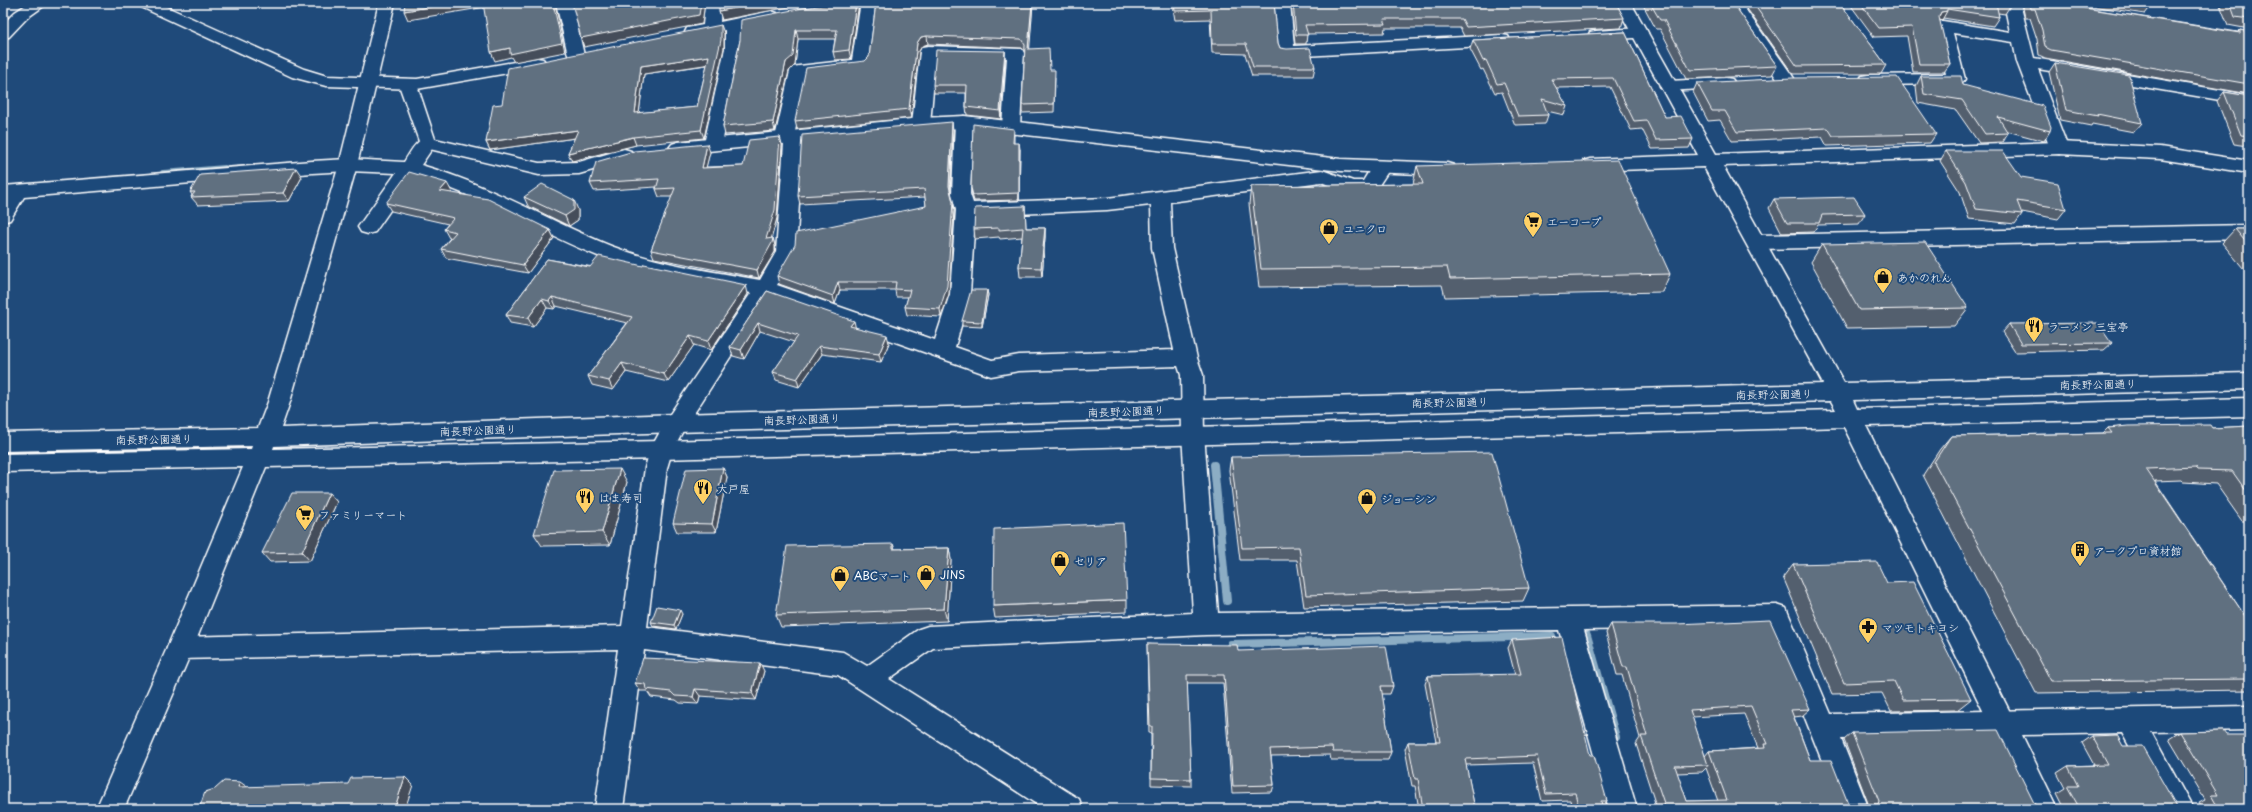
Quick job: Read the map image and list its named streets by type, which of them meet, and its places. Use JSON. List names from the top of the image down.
{
  "streets": {
    "street": ["南長野公園通り"]
  },
  "places": {
    "supermarket": ["エーコープ", "ファミリーマート"],
    "shop": [
      "ユニクロ",
      "あかのれん",
      "ジョーシン",
      "セリア",
      "JINS",
      "ABCマート"
    ],
    "restaurant": ["ラーメン 三宝亭", "大戸屋", "はま寿司"],
    "building": ["アークプロ資材館"],
    "pharmacy": ["マツモトキヨシ"]
  }
}
